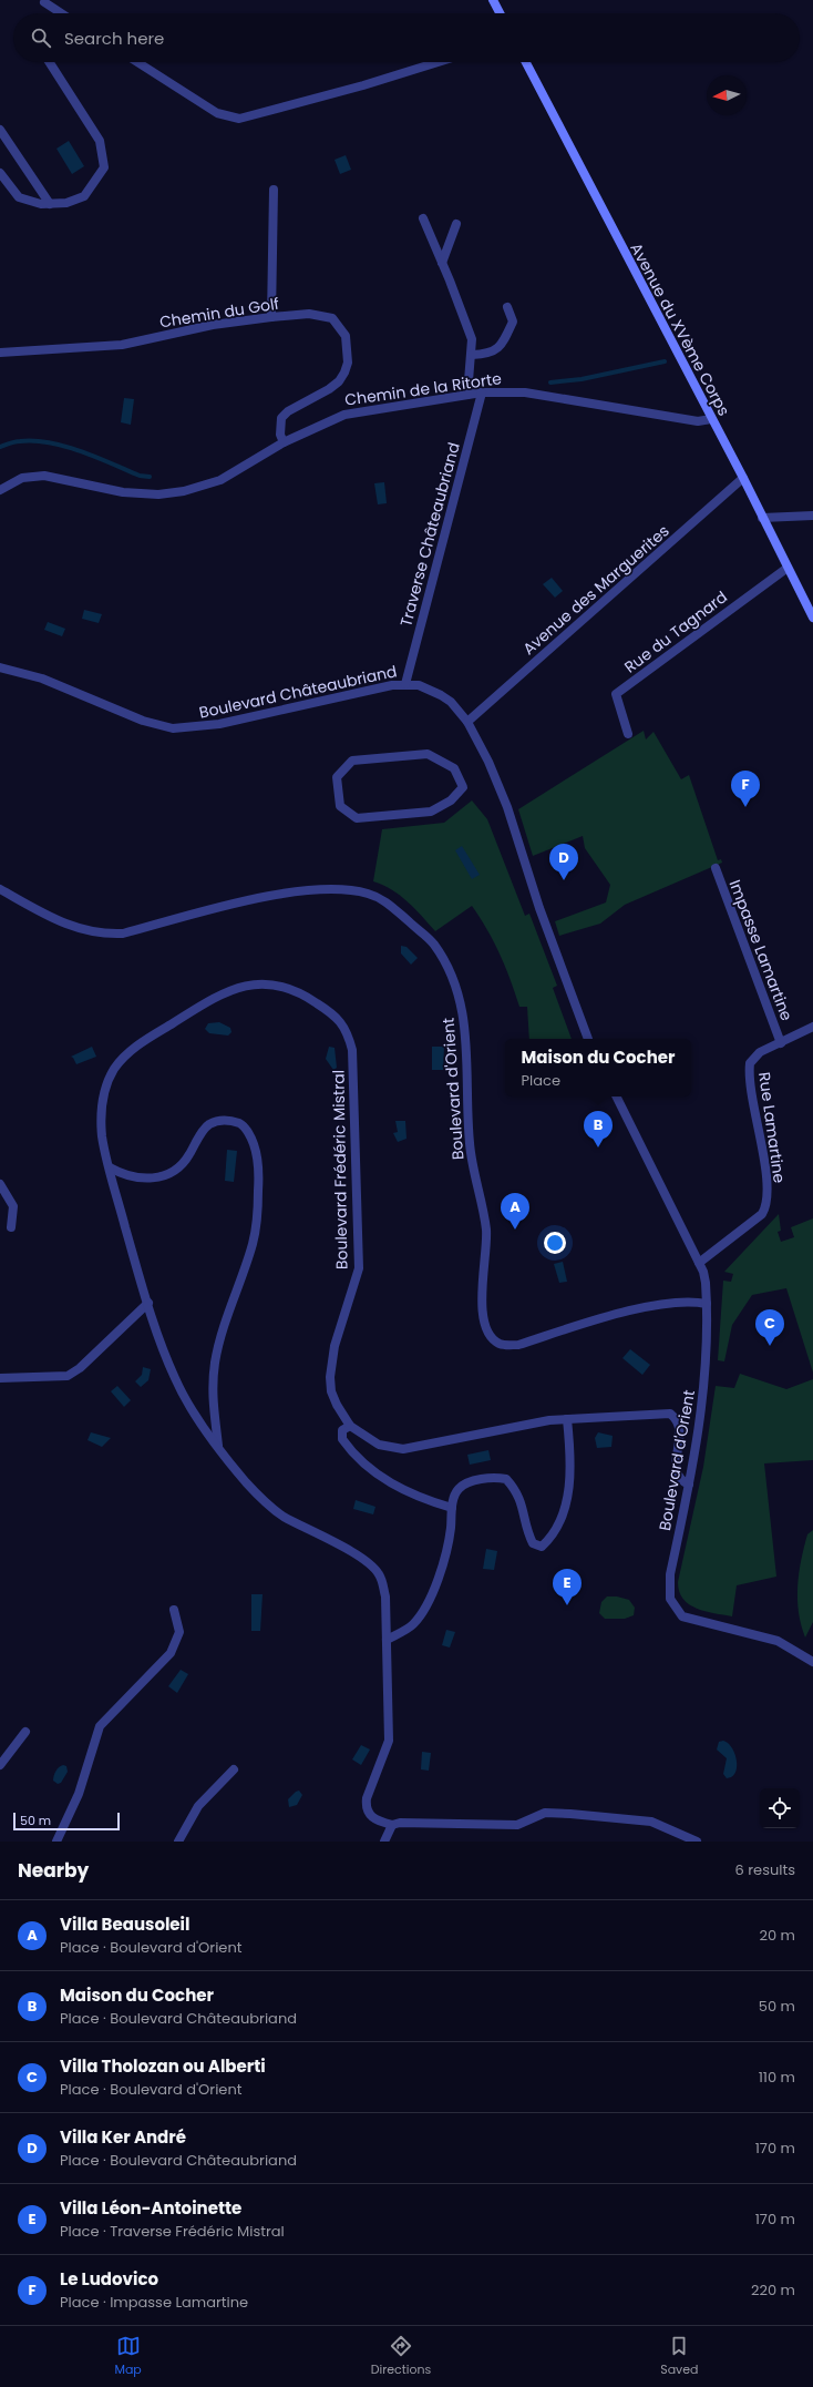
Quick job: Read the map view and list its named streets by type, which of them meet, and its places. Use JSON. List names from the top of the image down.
{
  "streets": {
    "main road": ["Avenue du XVème Corps"],
    "street": [
      "Chemin du Golf",
      "Chemin de la Ritorte",
      "Traverse Châteaubriand",
      "Avenue des Marguerites",
      "Rue du Tagnard",
      "Boulevard Châteaubriand",
      "Impasse Lamartine",
      "Boulevard d'Orient",
      "Rue Lamartine",
      "Boulevard Frédéric Mistral"
    ]
  },
  "crossings": [
    ["Chemin du Golf", "Chemin de la Ritorte"],
    ["Avenue du XVème Corps", "Chemin de la Ritorte"],
    ["Avenue du XVème Corps", "Avenue des Marguerites"],
    ["Avenue du XVème Corps", "Rue du Tagnard"],
    ["Chemin de la Ritorte", "Traverse Châteaubriand"],
    ["Traverse Châteaubriand", "Boulevard Châteaubriand"],
    ["Avenue des Marguerites", "Boulevard Châteaubriand"],
    ["Impasse Lamartine", "Rue Lamartine"],
    ["Boulevard d'Orient", "Boulevard Frédéric Mistral"]
  ],
  "scale_bar": "50 m",
  "north": "left",
  "page": {
    "search": "Search here",
    "pins": [
      "F",
      "D",
      "B",
      "A",
      "C",
      "E"
    ],
    "popup": ["Maison du Cocher", "Place"],
    "scale": "50 m",
    "heading": ["Nearby", "6 results"],
    "list": [
      {
        "mark": "A",
        "name": "Villa Beausoleil",
        "note": "Place · Boulevard d'Orient",
        "value": "20 m"
      },
      {
        "mark": "B",
        "name": "Maison du Cocher",
        "note": "Place · Boulevard Châteaubriand",
        "value": "50 m"
      },
      {
        "mark": "C",
        "name": "Villa Tholozan ou Alberti",
        "note": "Place · Boulevard d'Orient",
        "value": "110 m"
      },
      {
        "mark": "D",
        "name": "Villa Ker André",
        "note": "Place · Boulevard Châteaubriand",
        "value": "170 m"
      },
      {
        "mark": "E",
        "name": "Villa Léon-Antoinette",
        "note": "Place · Traverse Frédéric Mistral",
        "value": "170 m"
      },
      {
        "mark": "F",
        "name": "Le Ludovico",
        "note": "Place · Impasse Lamartine",
        "value": "220 m"
      }
    ],
    "nav": ["Map", "Directions", "Saved"]
  }
}
